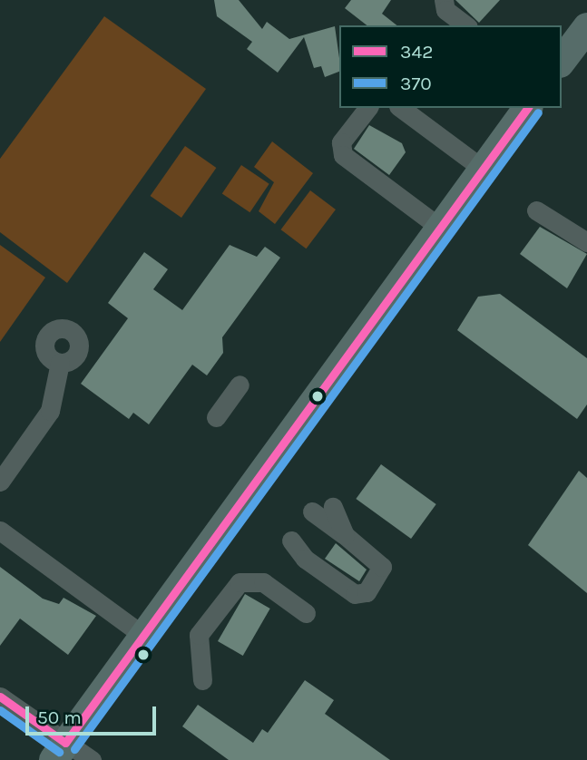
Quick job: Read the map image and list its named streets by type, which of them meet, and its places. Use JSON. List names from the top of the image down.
{
  "lines": ["transit line 342", "transit line 370"],
  "legend": ["342", "370"],
  "scale_bar": "50 m"
}
